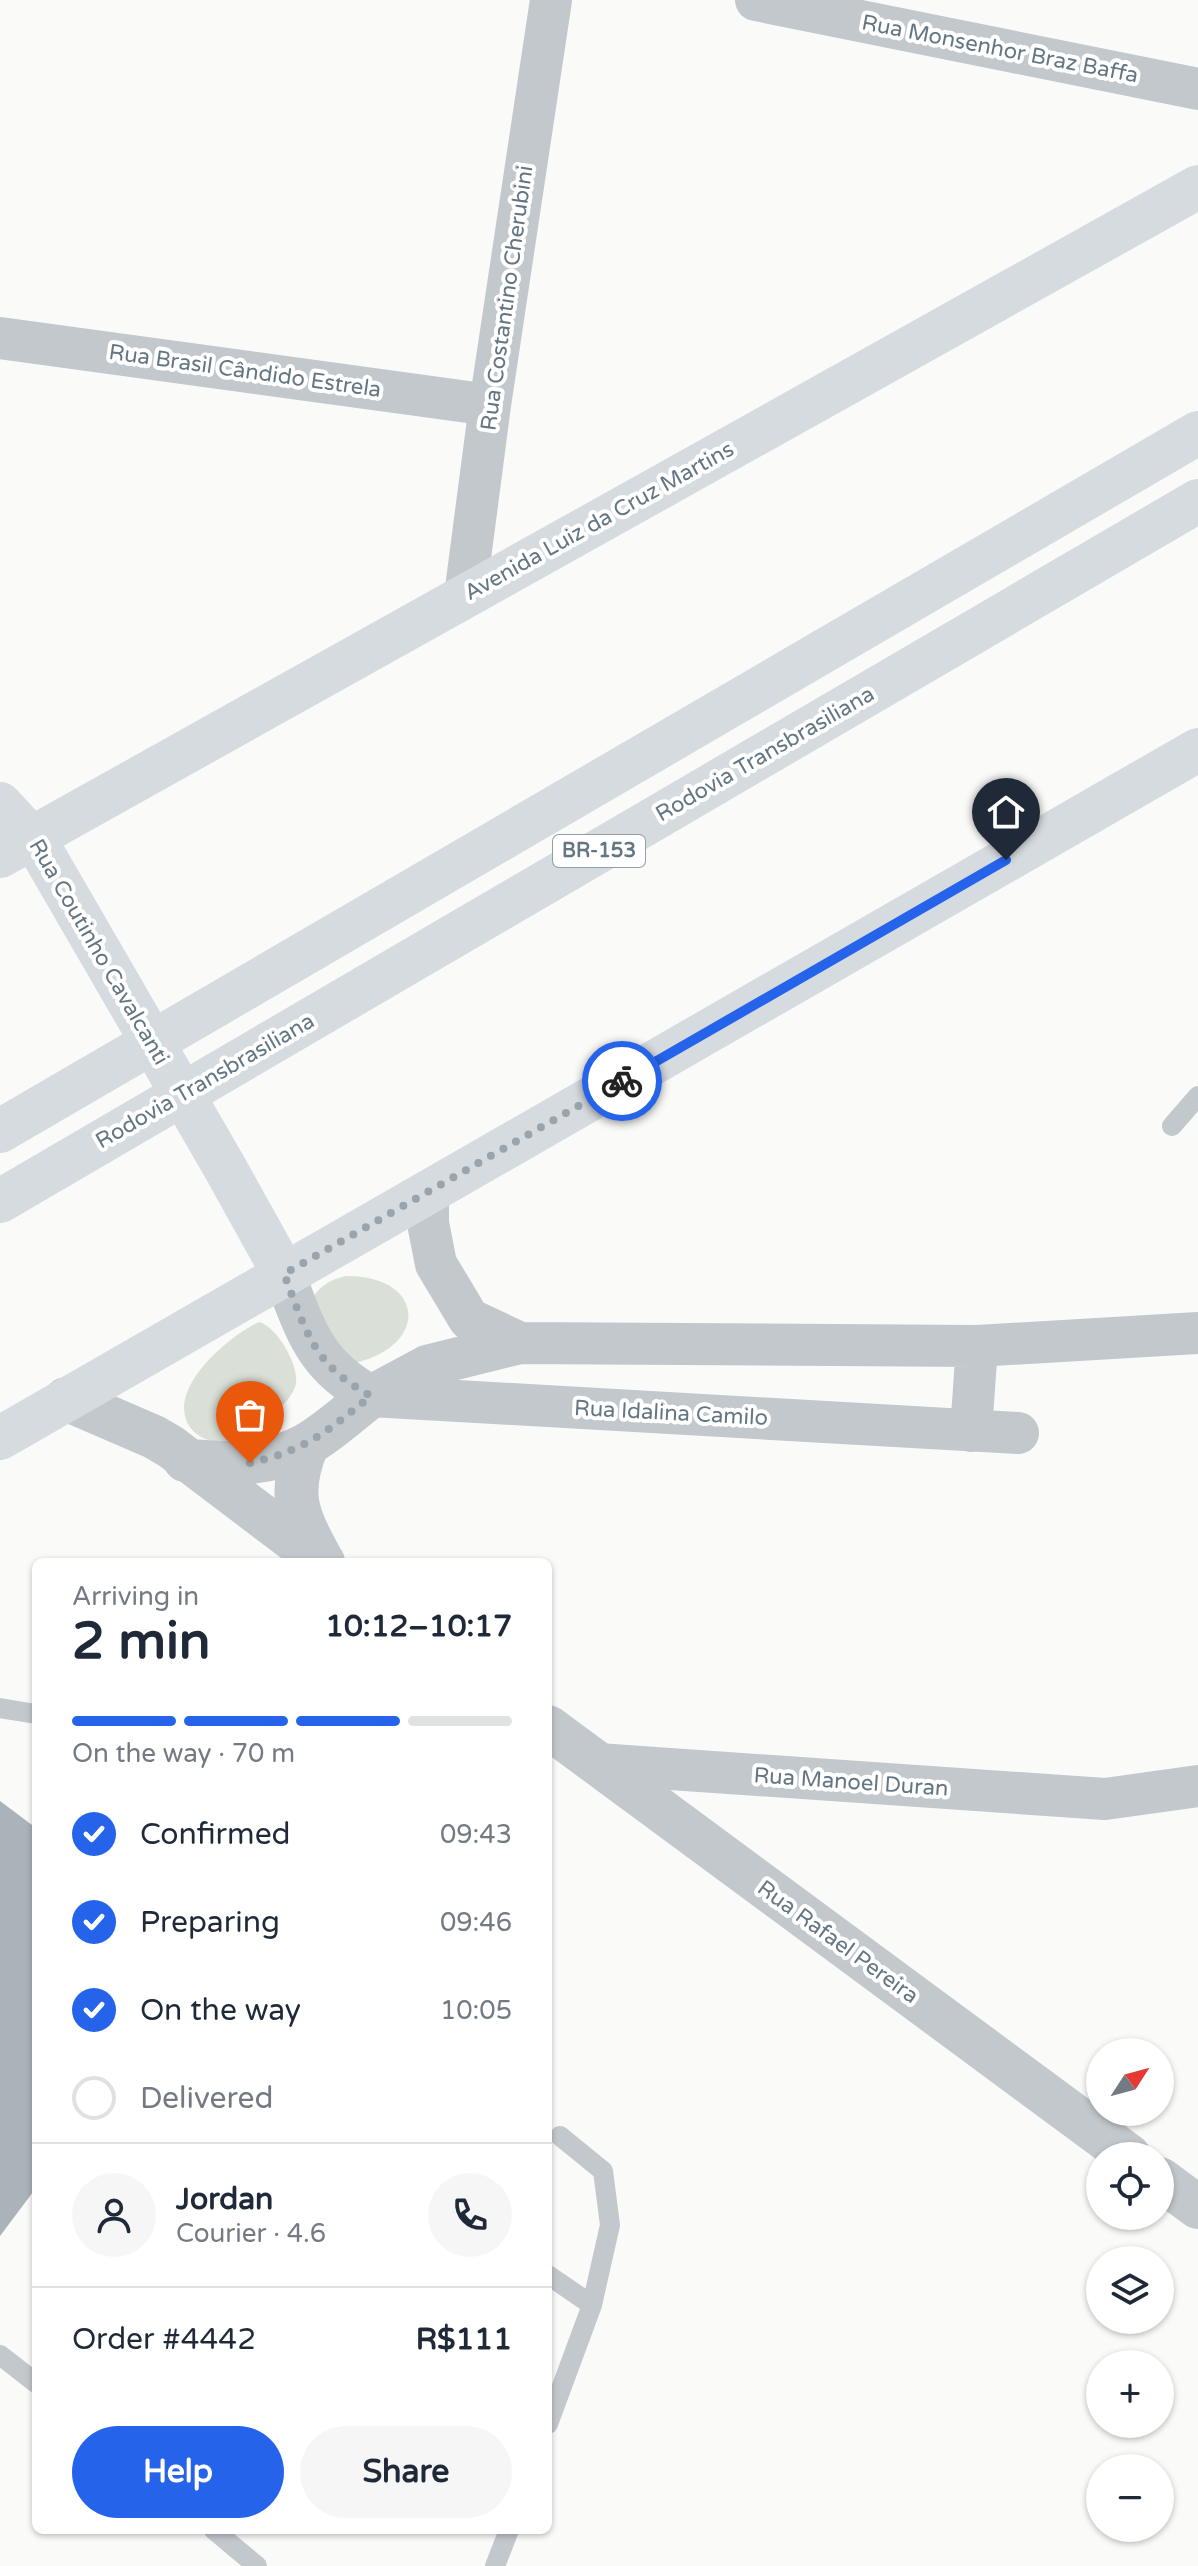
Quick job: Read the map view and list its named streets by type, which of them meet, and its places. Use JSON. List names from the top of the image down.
{
  "streets": {
    "main road": [
      "Avenida Luiz da Cruz Martins",
      "Rodovia Transbrasiliana",
      "BR-153",
      "Rua Coutinho Cavalcanti"
    ],
    "street": [
      "Rua Monsenhor Braz Baffa",
      "Rua Costantino Cherubini",
      "Rua Brasil Cândido Estrela",
      "Rua Idalina Camilo",
      "Rua Manoel Duran",
      "Rua Rafael Pereira"
    ]
  },
  "crossings": [
    ["Rua Costantino Cherubini", "Rua Brasil Cândido Estrela"],
    ["Rua Costantino Cherubini", "Avenida Luiz da Cruz Martins"],
    ["Avenida Luiz da Cruz Martins", "Rua Coutinho Cavalcanti"],
    ["Rua Manoel Duran", "Rua Rafael Pereira"]
  ],
  "north": "top right",
  "page": {
    "heading": ["2 min", "Arriving in", "10:12–10:17"],
    "panel": [
      "Jordan",
      "Courier · 4.6",
      "Order #4442",
      "R$111"
    ],
    "bar": "On the way · 70 m",
    "list": [
      ["Confirmed", "09:43"],
      ["Preparing", "09:46"],
      ["On the way", "10:05"],
      "Delivered"
    ],
    "map_buttons": ["+", "−"],
    "buttons": ["Help", "Share"]
  }
}
